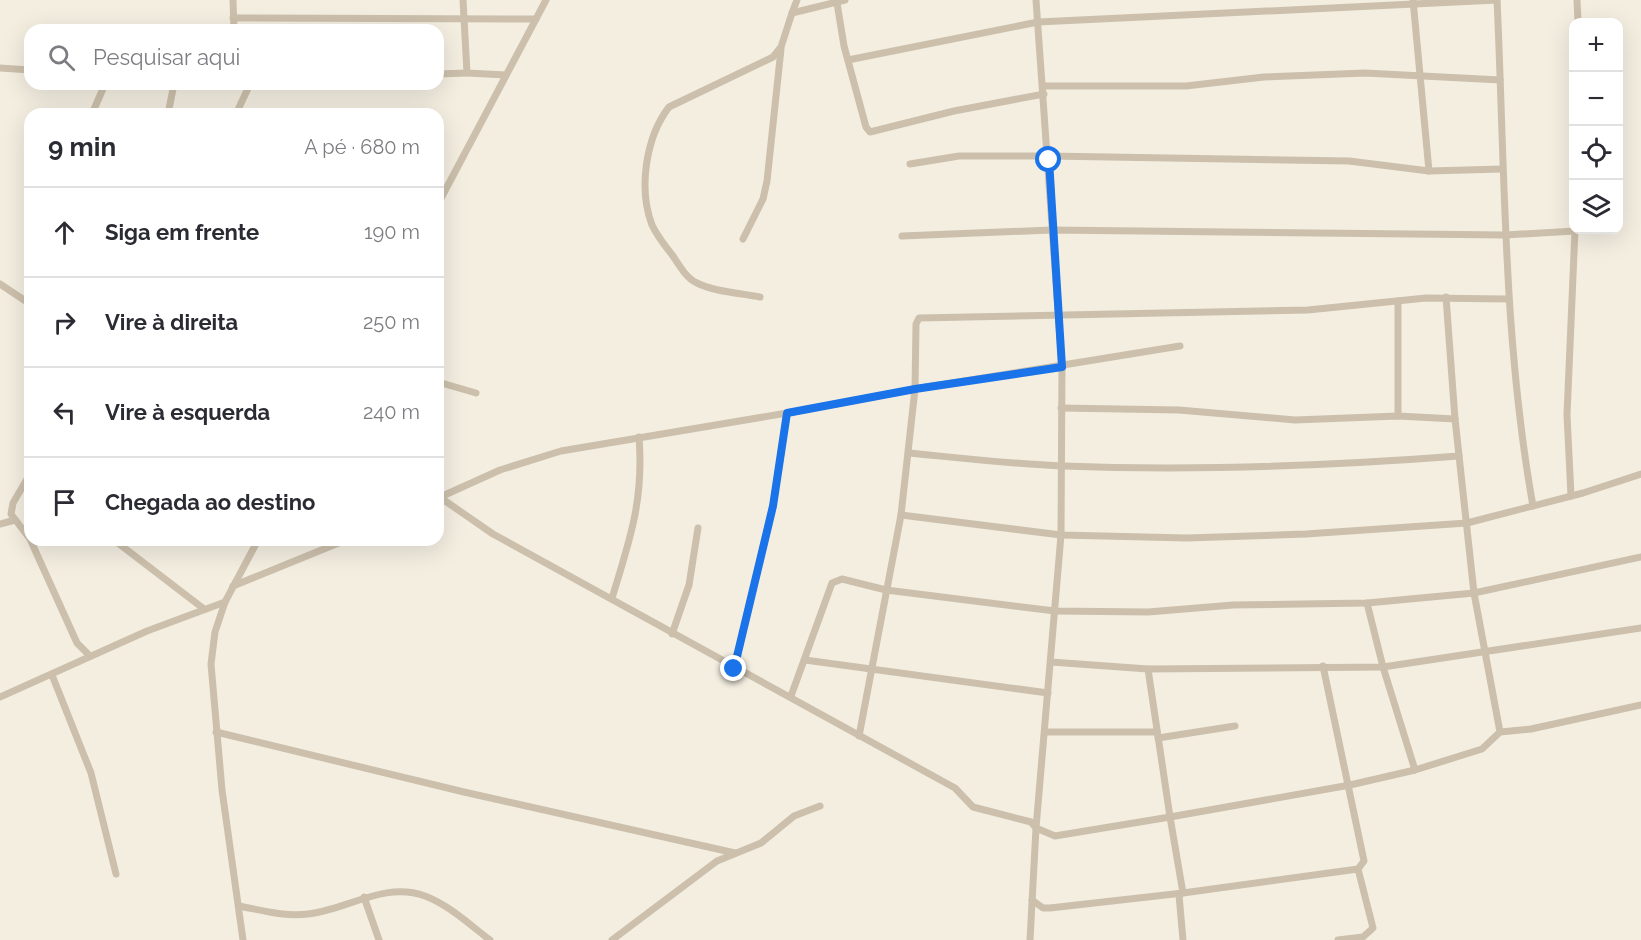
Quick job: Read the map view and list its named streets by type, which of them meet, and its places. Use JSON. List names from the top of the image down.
{
  "page": {
    "map_buttons": ["+", "−"],
    "search": "Pesquisar aqui",
    "heading": ["9 min", "A pé · 680 m"],
    "list": [
      ["Siga em frente", "190 m"],
      ["Vire à direita", "250 m"],
      ["Vire à esquerda", "240 m"],
      "Chegada ao destino"
    ]
  }
}
